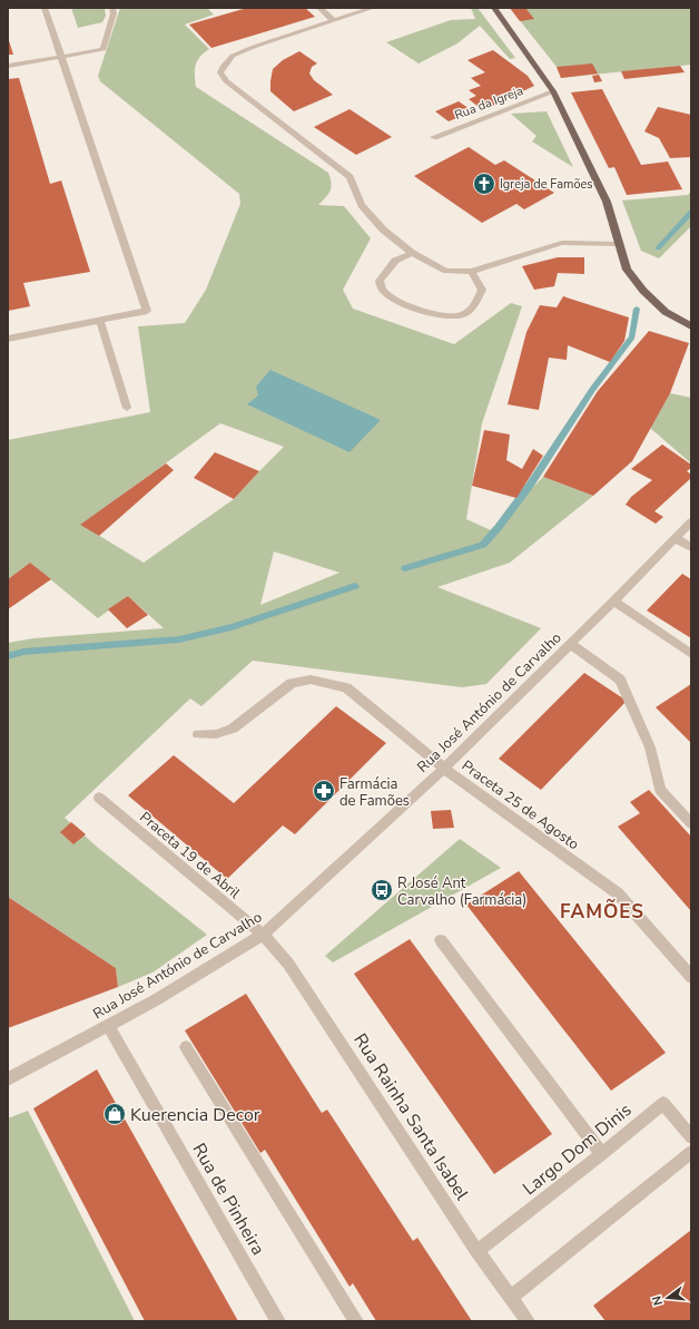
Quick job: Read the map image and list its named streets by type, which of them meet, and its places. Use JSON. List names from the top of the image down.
{
  "streets": {
    "street": [
      "Rua da Igreja",
      "Rua José António de Carvalho",
      "Praceta 25 de Agosto",
      "Praceta 19 de Abril",
      "Rua Rainha Santa Isabel",
      "Largo Dom Dinis",
      "Rua de Pinheira"
    ]
  },
  "crossings": [
    ["Rua José António de Carvalho", "Praceta 25 de Agosto"],
    ["Rua José António de Carvalho", "Praceta 19 de Abril"],
    ["Rua José António de Carvalho", "Rua Rainha Santa Isabel"],
    ["Rua José António de Carvalho", "Rua de Pinheira"],
    ["Praceta 19 de Abril", "Rua Rainha Santa Isabel"],
    ["Rua Rainha Santa Isabel", "Largo Dom Dinis"]
  ],
  "districts": ["FAMÕES"],
  "places": {
    "church": ["Igreja de Famões"],
    "pharmacy": ["Farmácia de Famões"],
    "bus stop": ["R José Ant Carvalho (Farmácia)"],
    "shop": ["Kuerencia Decor"]
  },
  "north": "left"
}
